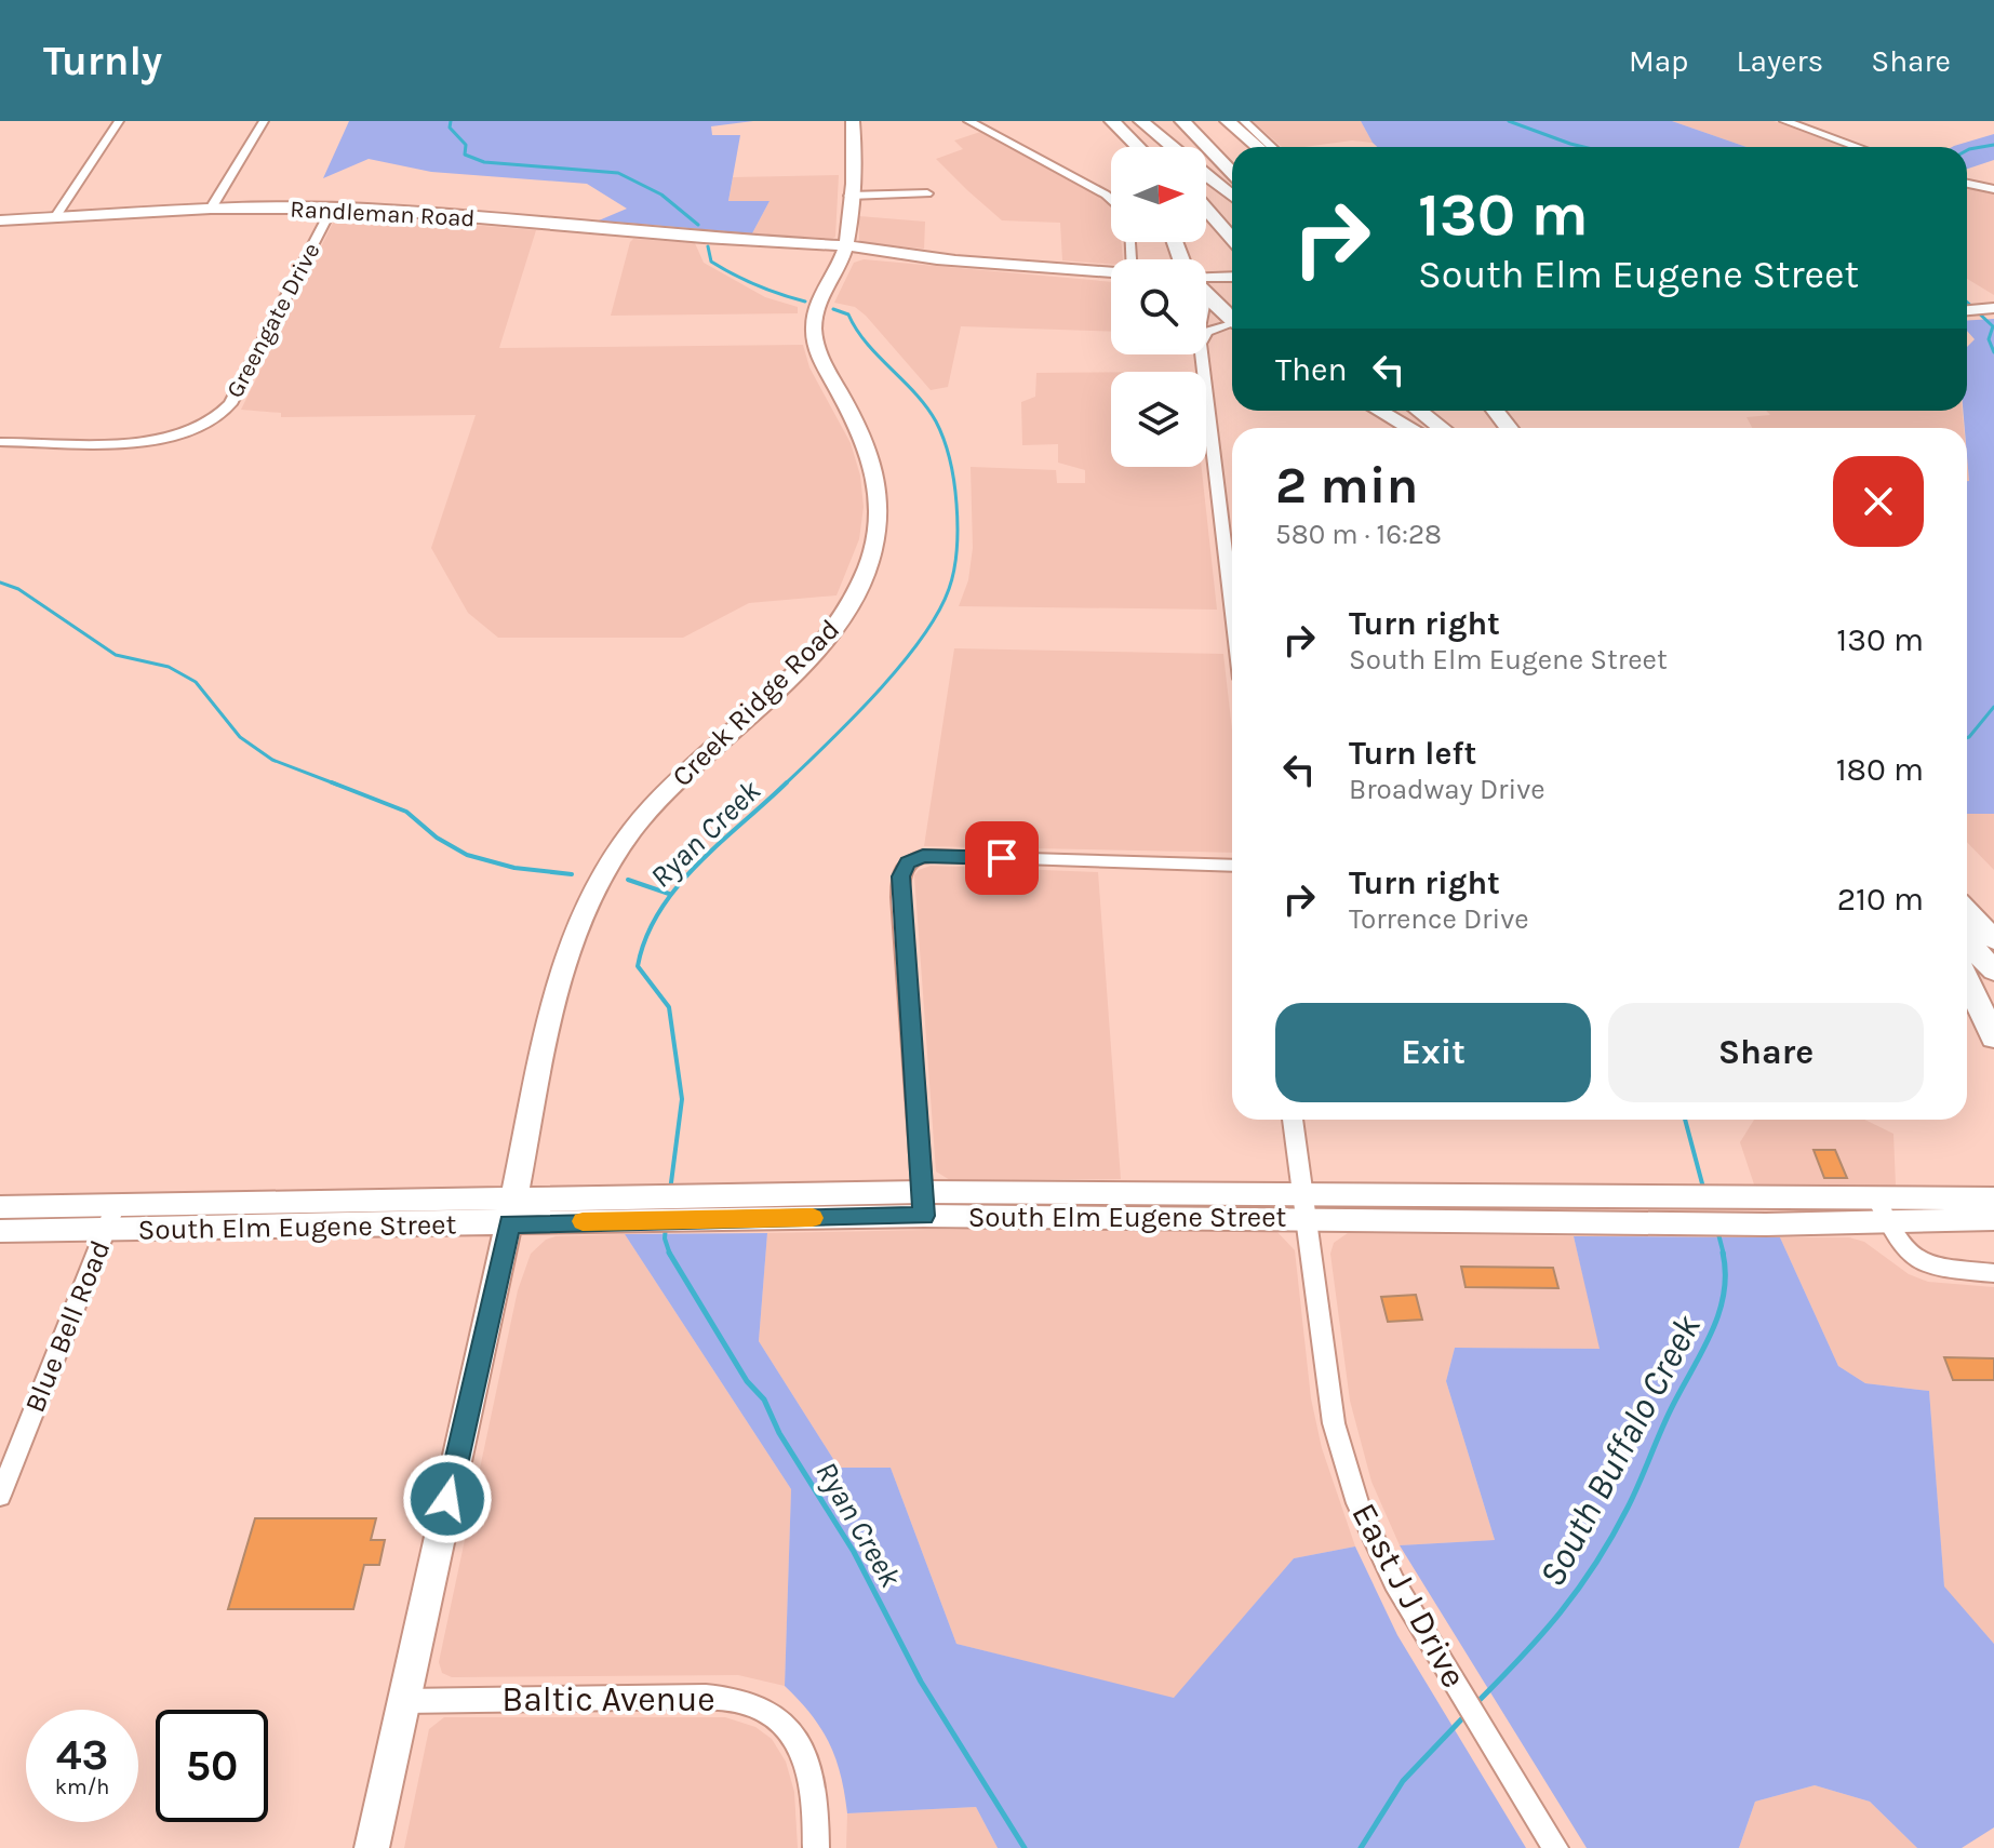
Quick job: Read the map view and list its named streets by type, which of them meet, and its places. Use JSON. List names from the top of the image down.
{
  "streets": {
    "main road": ["Randleman Road", "Creek Ridge Road", "South Elm Eugene Street"],
    "street": [
      "Greengate Drive",
      "Blue Bell Road",
      "East J J Drive",
      "Baltic Avenue"
    ]
  },
  "crossings": [
    ["Randleman Road", "Greengate Drive"],
    ["Randleman Road", "Creek Ridge Road"],
    ["Creek Ridge Road", "South Elm Eugene Street"],
    ["Creek Ridge Road", "Baltic Avenue"],
    ["South Elm Eugene Street", "Blue Bell Road"],
    ["South Elm Eugene Street", "East J J Drive"]
  ],
  "water": ["Ryan Creek", "South Buffalo Creek"],
  "north": "right",
  "page": {
    "header": "Turnly",
    "nav": ["Map", "Layers", "Share"],
    "turn": ["130 m", "South Elm Eugene Street"],
    "then": "Then",
    "heading": ["2 min", "580 m · 16:28"],
    "list": [
      {
        "name": "Turn right",
        "note": "South Elm Eugene Street",
        "value": "130 m"
      },
      {
        "name": "Turn left",
        "note": "Broadway Drive",
        "value": "180 m"
      },
      {
        "name": "Turn right",
        "note": "Torrence Drive",
        "value": "210 m"
      }
    ],
    "buttons": ["Exit", "Share"],
    "speed": "43 km/h",
    "limit": "50"
  }
}
